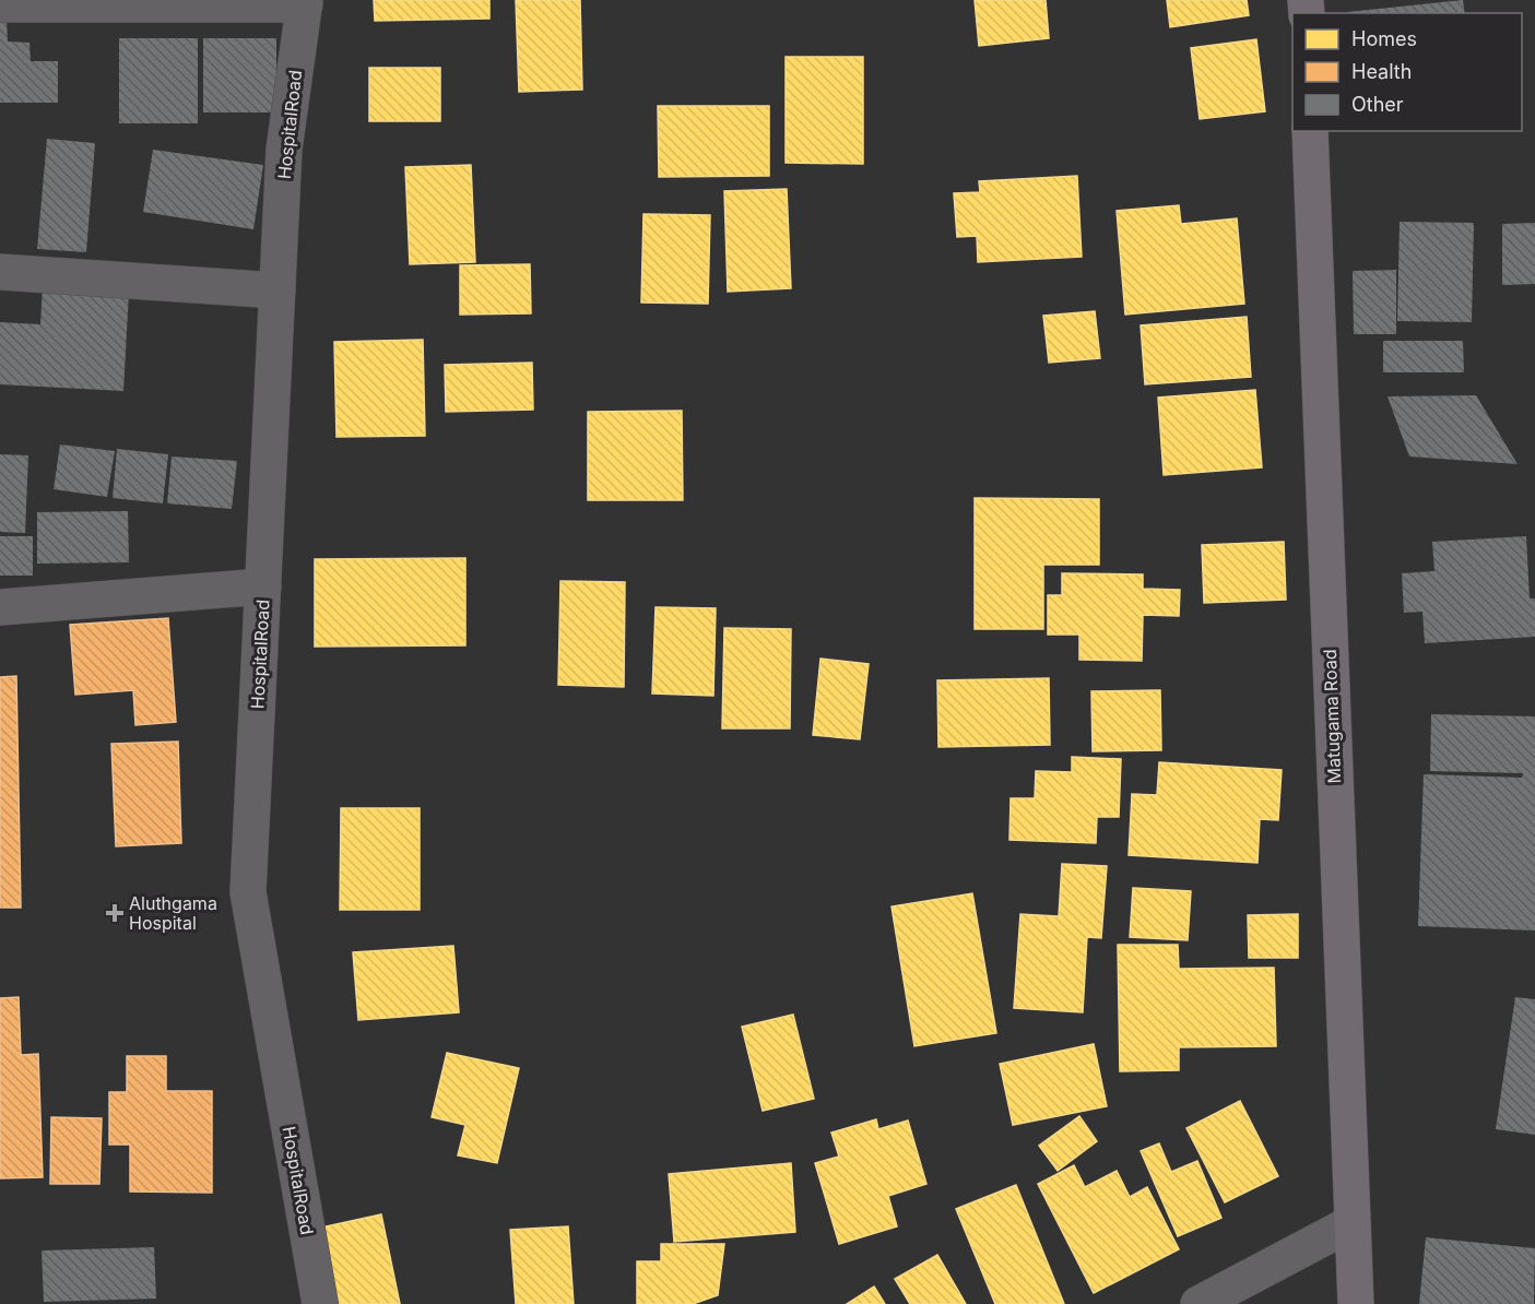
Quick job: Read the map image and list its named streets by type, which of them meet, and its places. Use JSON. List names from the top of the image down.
{
  "streets": {
    "main road": ["Matugama Road"],
    "street": ["HospitalRoad"]
  },
  "places": {
    "health": ["Aluthgama Hospital"]
  },
  "legend": ["Homes", "Health", "Other"]
}
